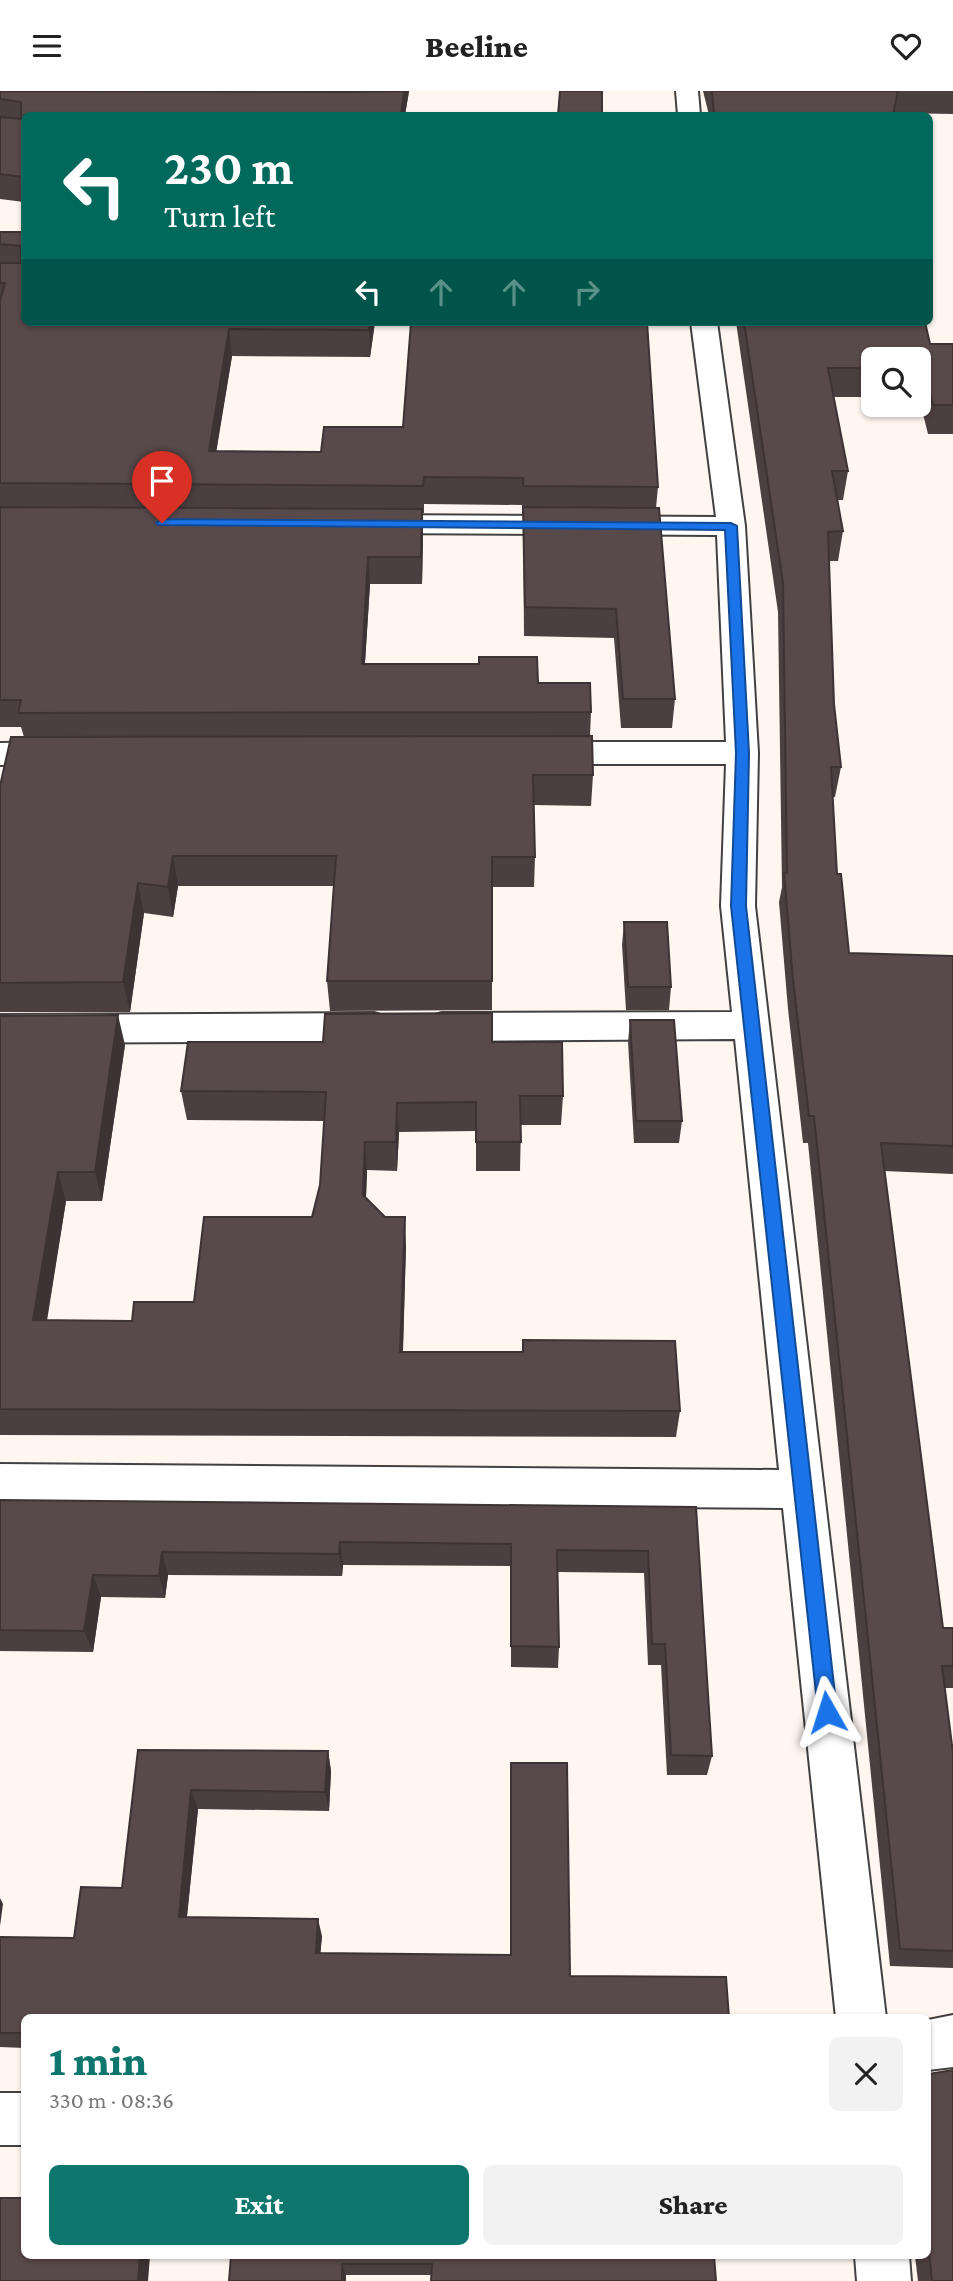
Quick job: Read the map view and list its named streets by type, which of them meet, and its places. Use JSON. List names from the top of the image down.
{
  "page": {
    "header": "Beeline",
    "turn": ["230 m", "Turn left"],
    "heading": ["1 min", "330 m · 08:36"],
    "buttons": ["Exit", "Share"]
  }
}
